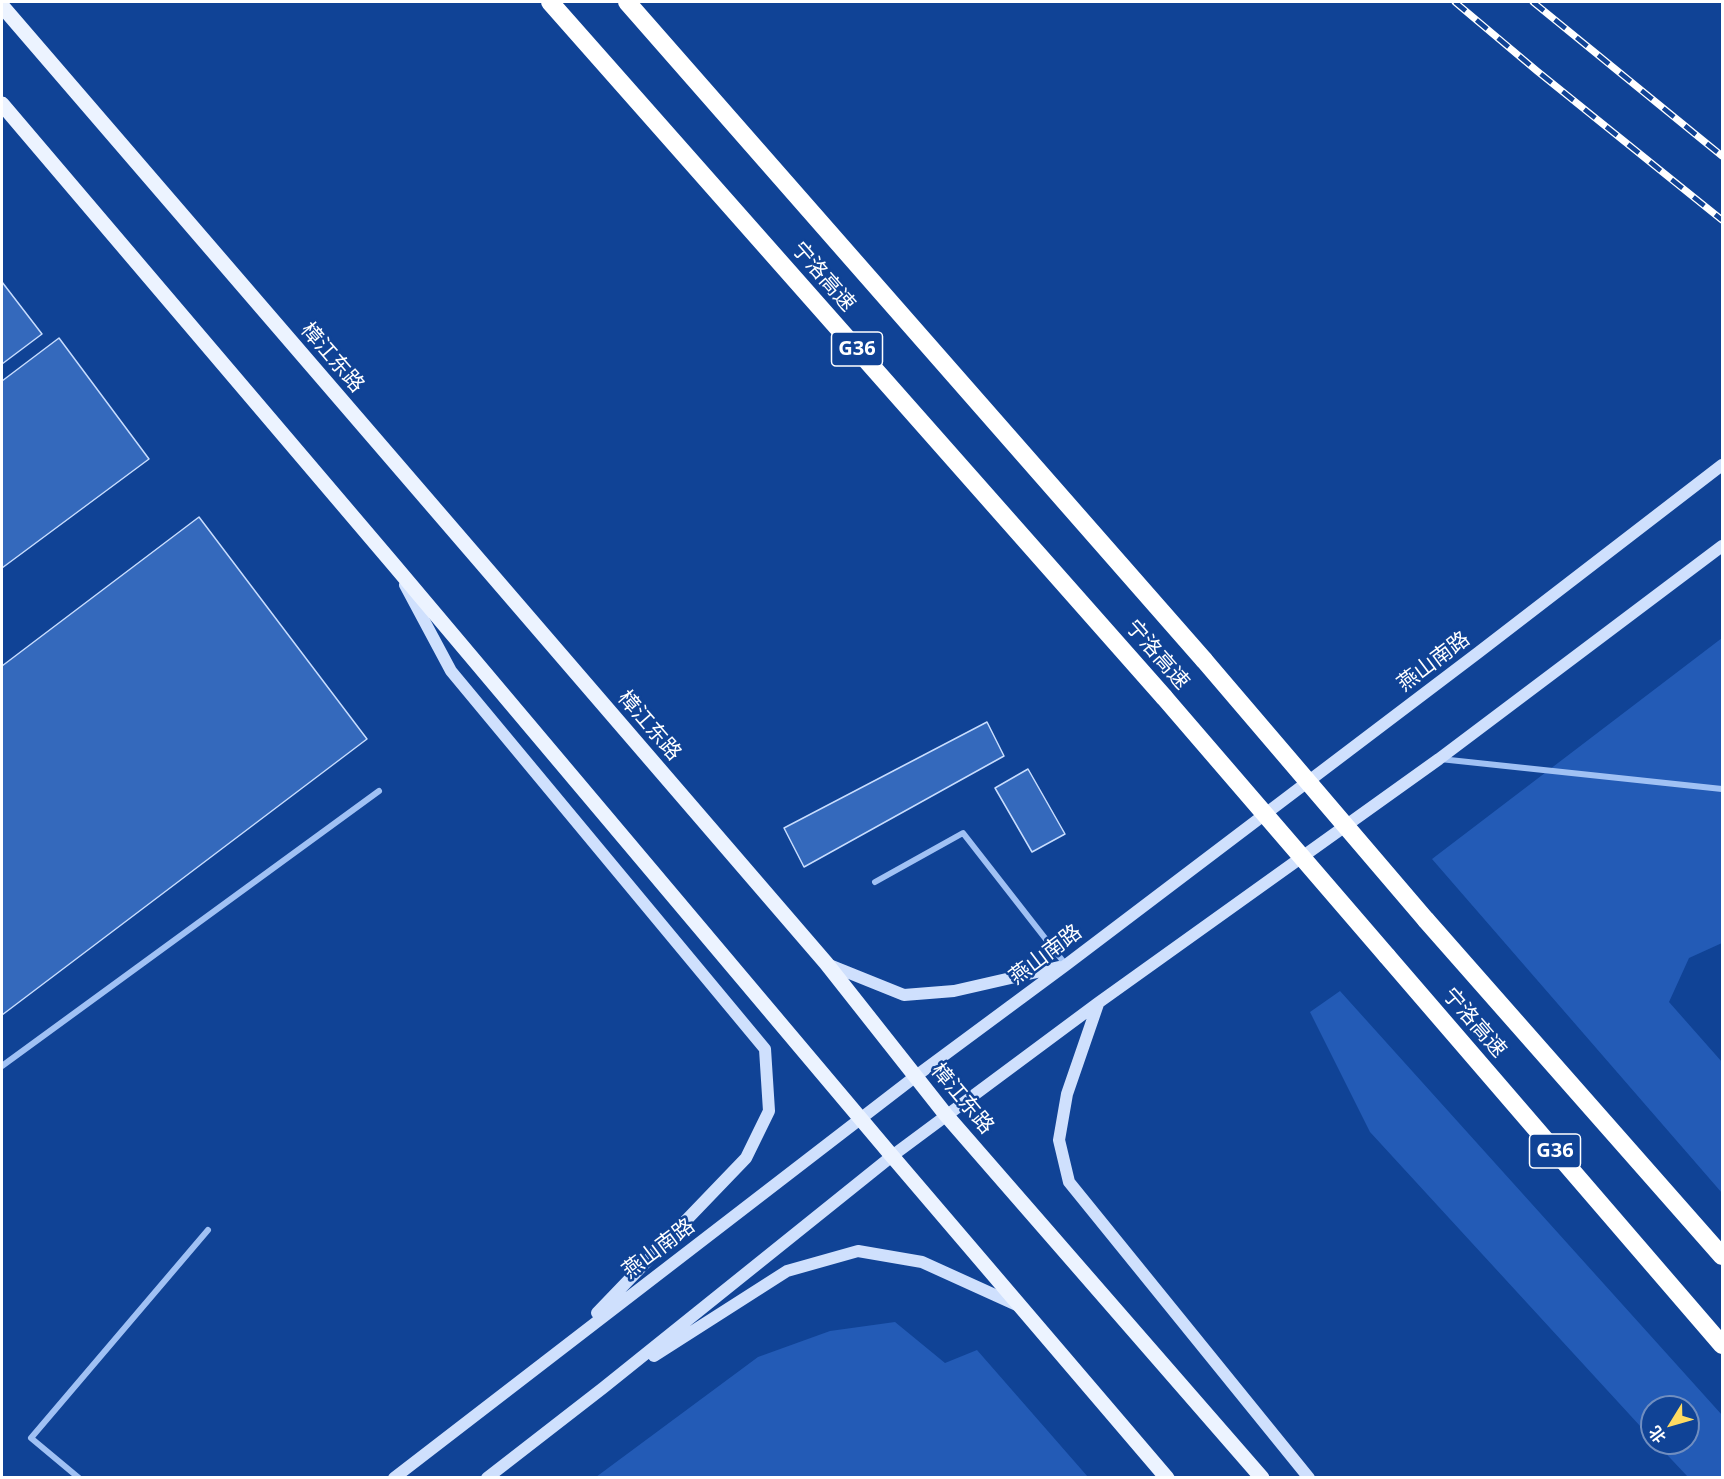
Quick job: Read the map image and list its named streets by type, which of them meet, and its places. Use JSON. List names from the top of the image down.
{
  "streets": {
    "highway": ["宁洛高速", "G36"],
    "main road": ["樟江东路", "燕山南路"]
  },
  "crossings": [
    ["樟江东路", "燕山南路"]
  ],
  "north": "bottom left"
}
